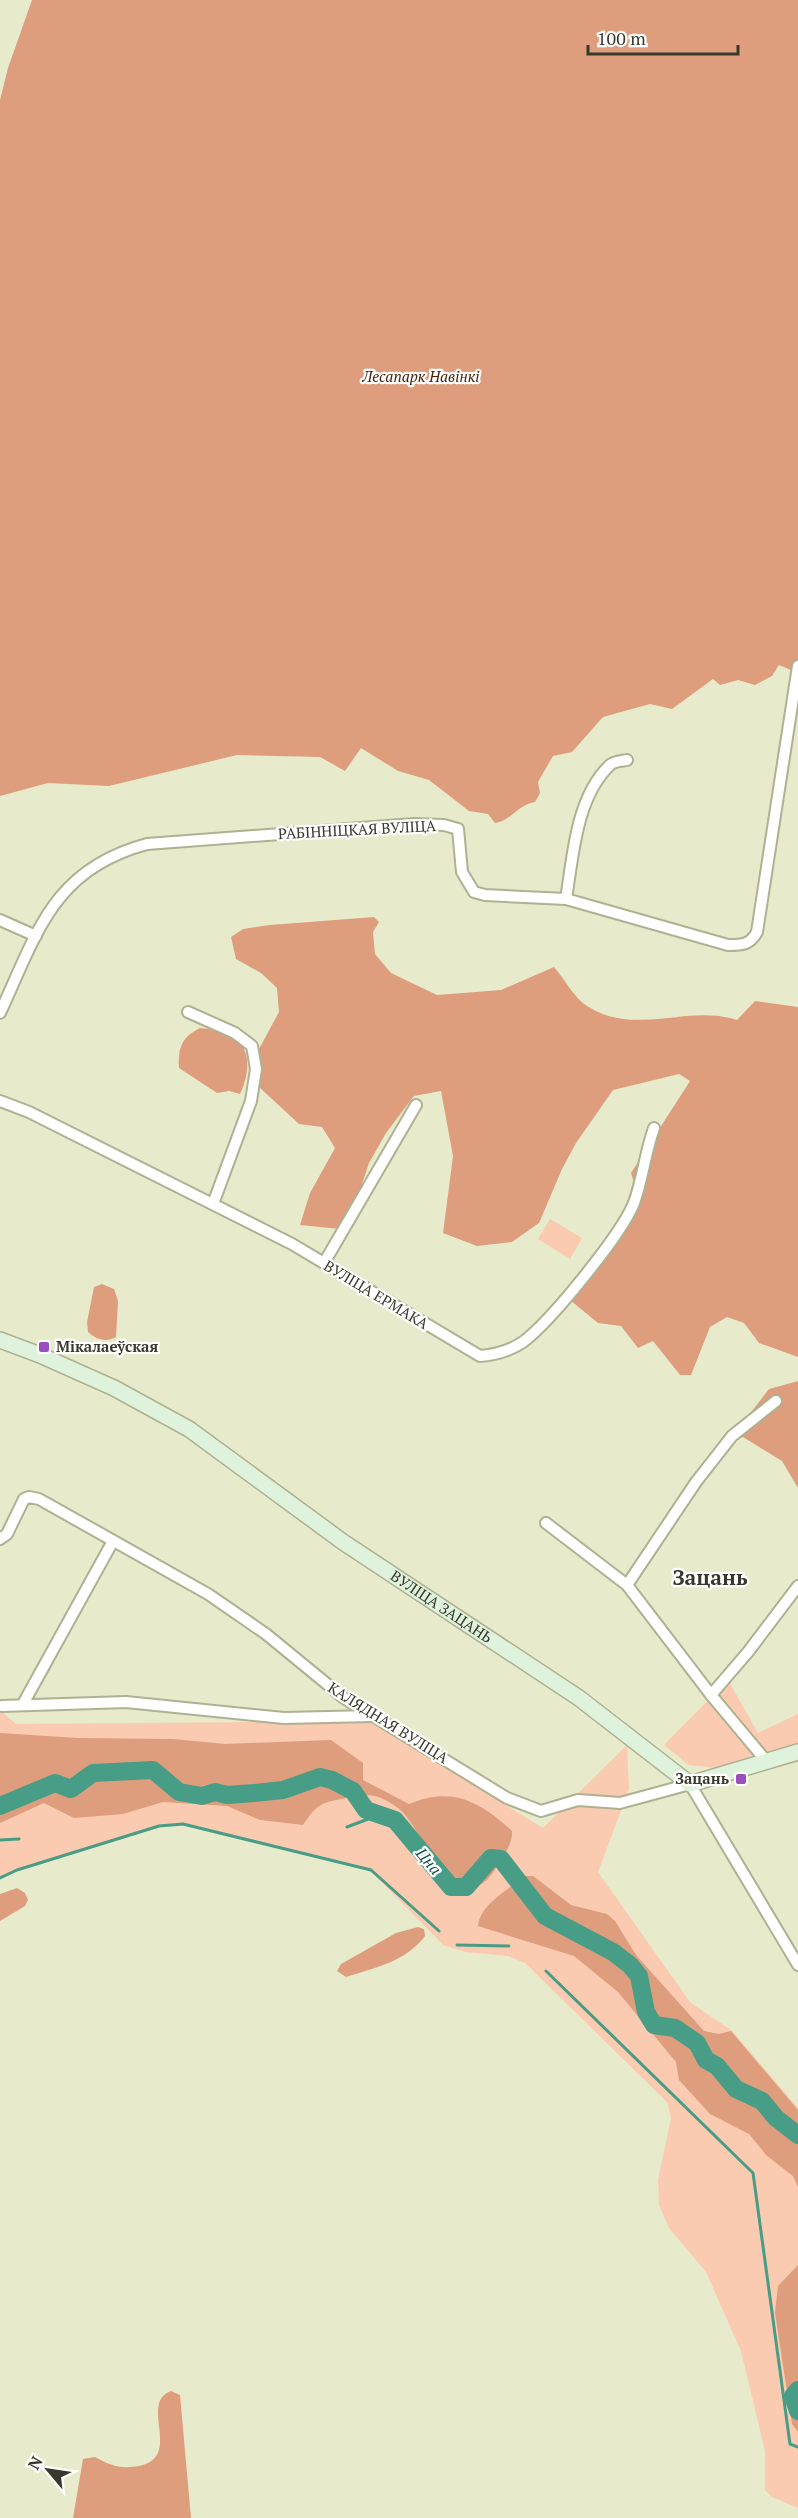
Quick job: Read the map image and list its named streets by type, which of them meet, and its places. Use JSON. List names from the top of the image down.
{
  "streets": {
    "street": [
      "РАБІННІЦКАЯ ВУЛІЦА",
      "ВУЛІЦА ЕРМАКА",
      "ВУЛІЦА ЗАЦАНЬ",
      "КАЛЯДНАЯ ВУЛІЦА"
    ]
  },
  "crossings": [
    ["ВУЛІЦА ЗАЦАНЬ", "КАЛЯДНАЯ ВУЛІЦА"]
  ],
  "districts": ["Зацань"],
  "water": ["Цна"],
  "parks": ["Лесапарк Навінкі"],
  "places": {
    "transit": ["Мікалаеўская", "Зацань"]
  },
  "scale_bar": "100 m",
  "north": "top left"
}
